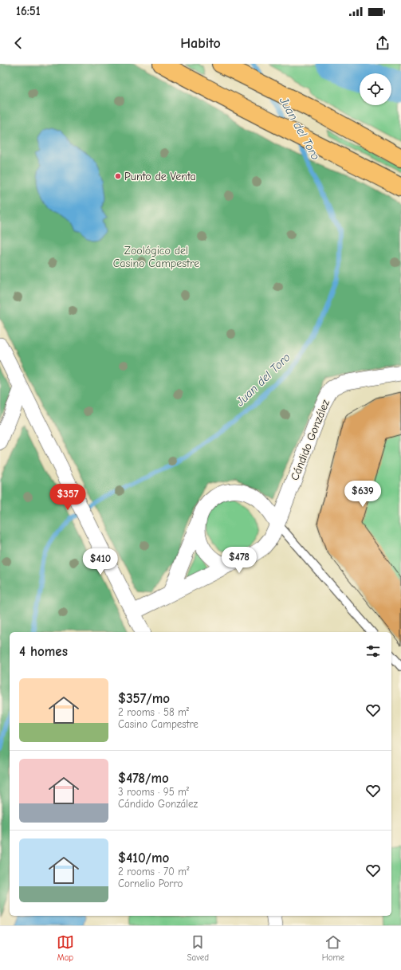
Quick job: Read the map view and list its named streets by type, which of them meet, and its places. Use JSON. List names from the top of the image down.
{
  "streets": {
    "street": ["Cándido González"]
  },
  "water": ["Juan del Toro"],
  "parks": ["Zoológico del Casino Campestre"],
  "places": ["Punto de Venta"],
  "page": {
    "status": "16:51",
    "header": "Habito",
    "price": [
      "$639",
      "$357",
      "$478",
      "$410"
    ],
    "heading": "4 homes",
    "list": [
      {
        "name": "$357/mo",
        "note": "2 rooms · 58 m² · Casino Campestre"
      },
      {
        "name": "$478/mo",
        "note": "3 rooms · 95 m² · Cándido González"
      },
      {
        "name": "$410/mo",
        "note": "2 rooms · 70 m² · Cornelio Porro"
      }
    ],
    "tabs": ["Map", "Saved", "Home"]
  }
}
